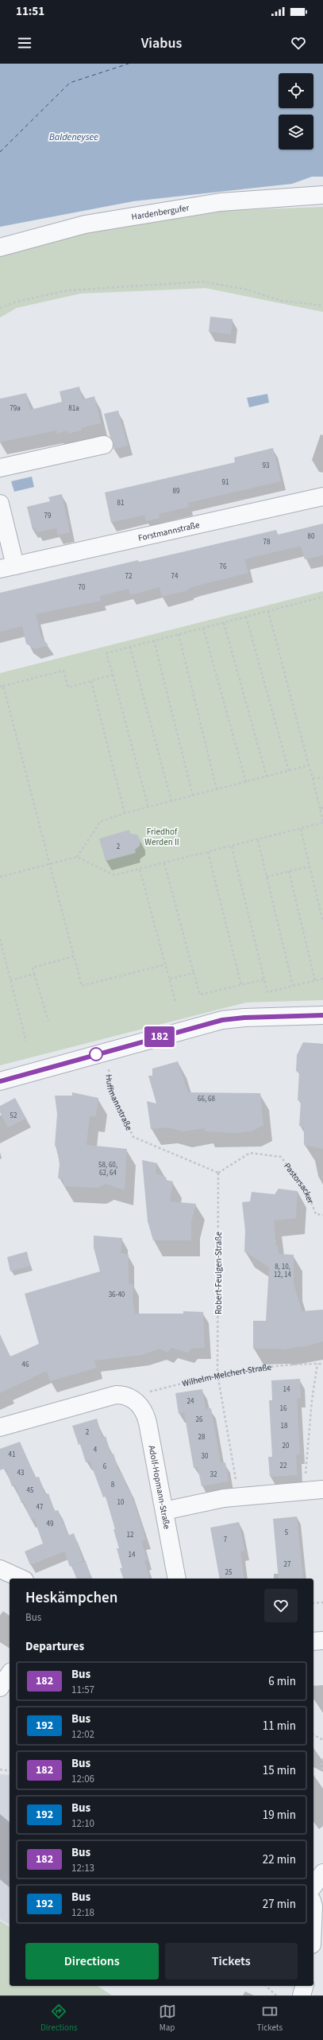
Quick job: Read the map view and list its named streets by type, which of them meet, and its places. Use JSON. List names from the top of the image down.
{
  "streets": {
    "street": ["Hardenbergufer", "Forstmannstraße", "Adolf-Hopmann-Straße"],
    "path": [
      "Huffmannstraße",
      "Pastorsacker",
      "Robert-Feulgen-Straße",
      "Wilhelm-Melchert-Straße"
    ]
  },
  "crossings": [
    ["Huffmannstraße", "Pastorsacker"],
    ["Huffmannstraße", "Robert-Feulgen-Straße"],
    ["Pastorsacker", "Robert-Feulgen-Straße"],
    ["Robert-Feulgen-Straße", "Wilhelm-Melchert-Straße"],
    ["Wilhelm-Melchert-Straße", "Adolf-Hopmann-Straße"]
  ],
  "water": ["Baldeneysee"],
  "parks": ["Friedhof Werden II"],
  "lines": ["bus line 182"],
  "house_numbers": [
    "79a",
    "81a",
    "93",
    "91",
    "89",
    "81",
    "79",
    "80",
    "78",
    "76",
    "72",
    "74",
    "70",
    "2",
    "66, 68",
    "52",
    "58, 60, 62, 64",
    "8, 10, 12, 14",
    "36-40",
    "46",
    "14",
    "24",
    "16",
    "26",
    "18",
    "2",
    "28",
    "20",
    "4",
    "41",
    "30",
    "22",
    "6",
    "43",
    "32",
    "8",
    "45",
    "10",
    "47",
    "49",
    "5",
    "12",
    "7",
    "14",
    "27",
    "25"
  ],
  "page": {
    "status": "11:51",
    "header": "Viabus",
    "on_map": "182",
    "heading": [
      ["Heskämpchen", "Bus"],
      "Departures"
    ],
    "list": [
      {
        "mark": "182",
        "name": "Bus",
        "note": "11:57",
        "value": "6 min"
      },
      {
        "mark": "192",
        "name": "Bus",
        "note": "12:02",
        "value": "11 min"
      },
      {
        "mark": "182",
        "name": "Bus",
        "note": "12:06",
        "value": "15 min"
      },
      {
        "mark": "192",
        "name": "Bus",
        "note": "12:10",
        "value": "19 min"
      },
      {
        "mark": "182",
        "name": "Bus",
        "note": "12:13",
        "value": "22 min"
      },
      {
        "mark": "192",
        "name": "Bus",
        "note": "12:18",
        "value": "27 min"
      }
    ],
    "buttons": ["Directions", "Tickets"],
    "tabs": ["Directions", "Map", "Tickets"]
  }
}
